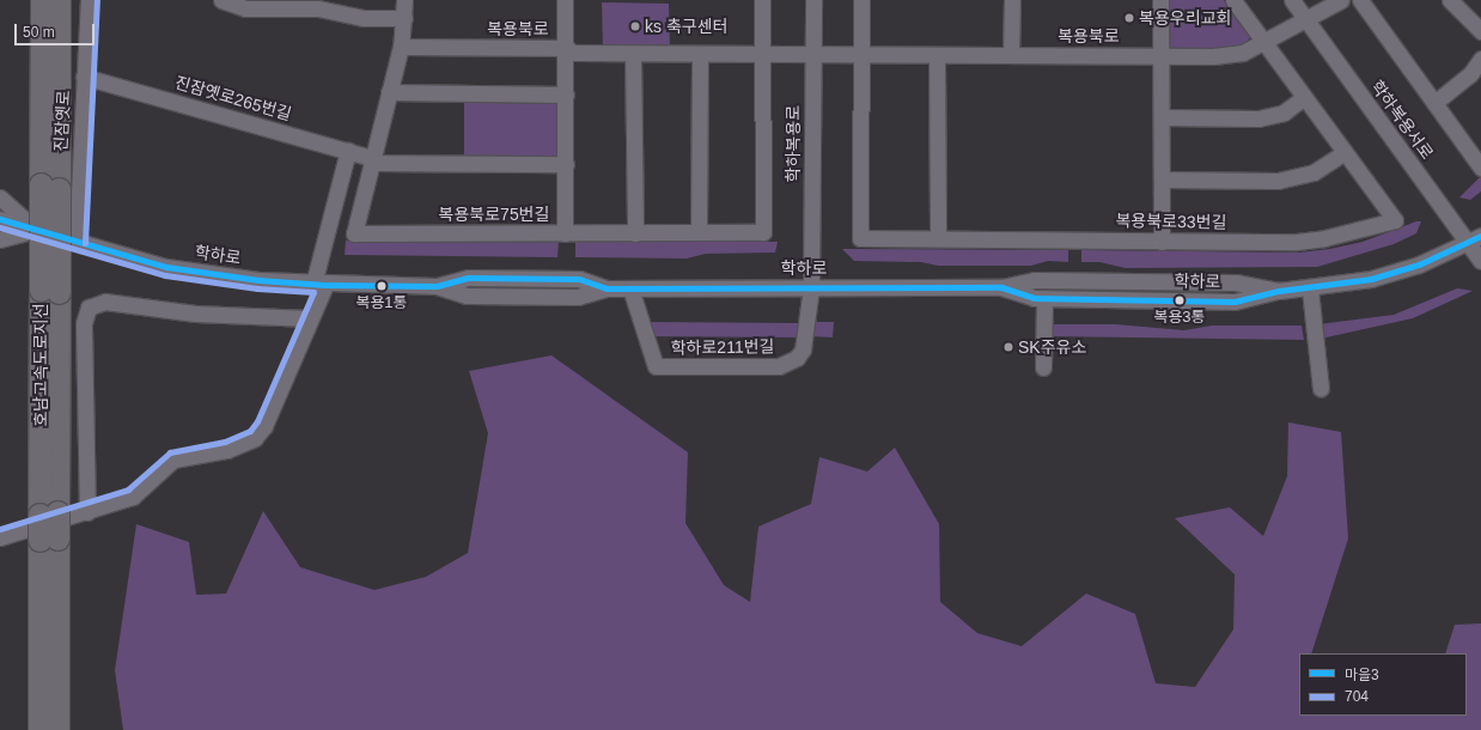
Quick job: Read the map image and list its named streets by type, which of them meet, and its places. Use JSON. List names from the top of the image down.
{
  "streets": {
    "highway": ["호남고속도로지선"],
    "street": [
      "복용북로",
      "진잠옛로265번길",
      "학하복용서로",
      "진잠옛로",
      "학하복용로",
      "복용북로75번길",
      "복용북로33번길",
      "학하로",
      "학하로211번길"
    ]
  },
  "crossings": [
    ["복용북로", "학하복용서로"],
    ["복용북로", "학하복용로"],
    ["복용북로", "복용북로75번길"],
    ["복용북로", "복용북로33번길"],
    ["진잠옛로265번길", "진잠옛로"],
    ["진잠옛로265번길", "복용북로75번길"],
    ["학하복용서로", "학하로"],
    ["진잠옛로", "학하로"],
    ["학하복용로", "학하로"],
    ["학하복용로", "학하로211번길"],
    ["학하로", "학하로211번길"]
  ],
  "places": [
    "복용우리교회",
    "ks 축구센터",
    "복용1통",
    "복용3통",
    "SK주유소"
  ],
  "lines": ["transit line 704", "transit line 마을3"],
  "legend": ["마을3", "704"],
  "scale_bar": "50 m"
}
